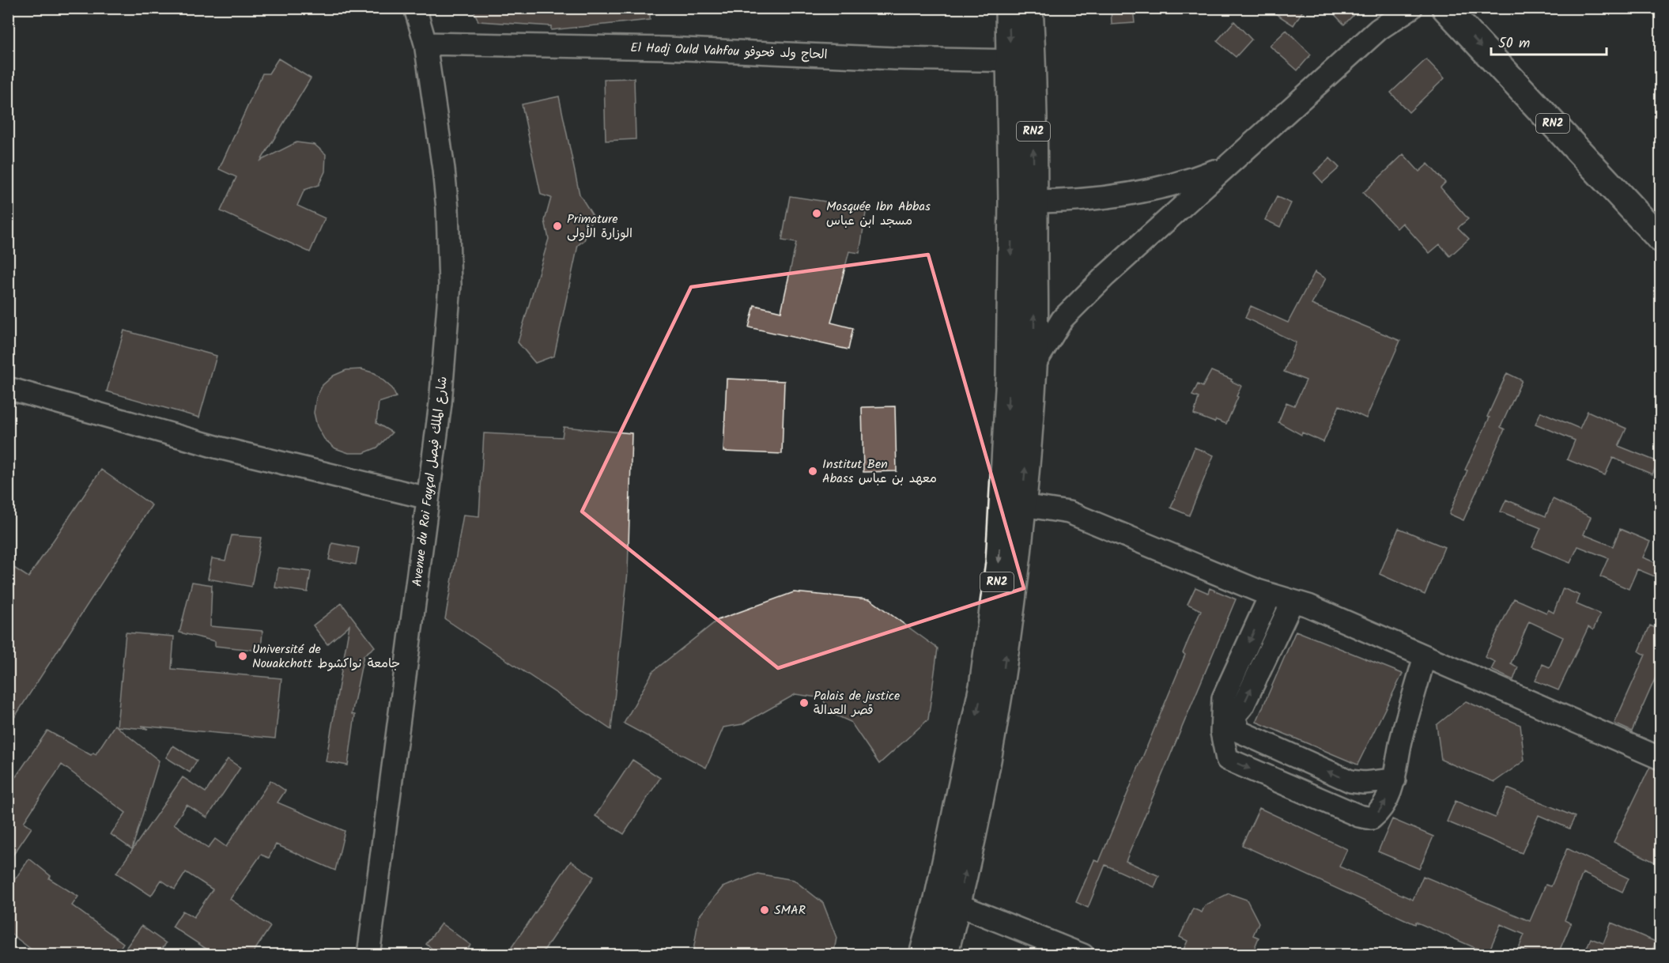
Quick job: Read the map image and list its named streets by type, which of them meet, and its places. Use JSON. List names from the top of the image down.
{
  "streets": {
    "highway": ["RN2"],
    "street": ["El Hadj Ould Vahfou الحاج ولد فحوفو", "Avenue du Roi Fayçal شارع الملك فيصل"]
  },
  "crossings": [
    ["El Hadj Ould Vahfou الحاج ولد فحوفو", "RN2"],
    ["El Hadj Ould Vahfou الحاج ولد فحوفو", "Avenue du Roi Fayçal شارع الملك فيصل"]
  ],
  "places": [
    "Mosquée Ibn Abbas مسجد ابن عباس",
    "Primature الوزارة الأولى",
    "Institut Ben Abass معهد بن عباس",
    "Université de Nouakchott جامعة نواكشوط",
    "Palais de justice قصر العدالة",
    "SMAR"
  ],
  "scale_bar": "50 m"
}
